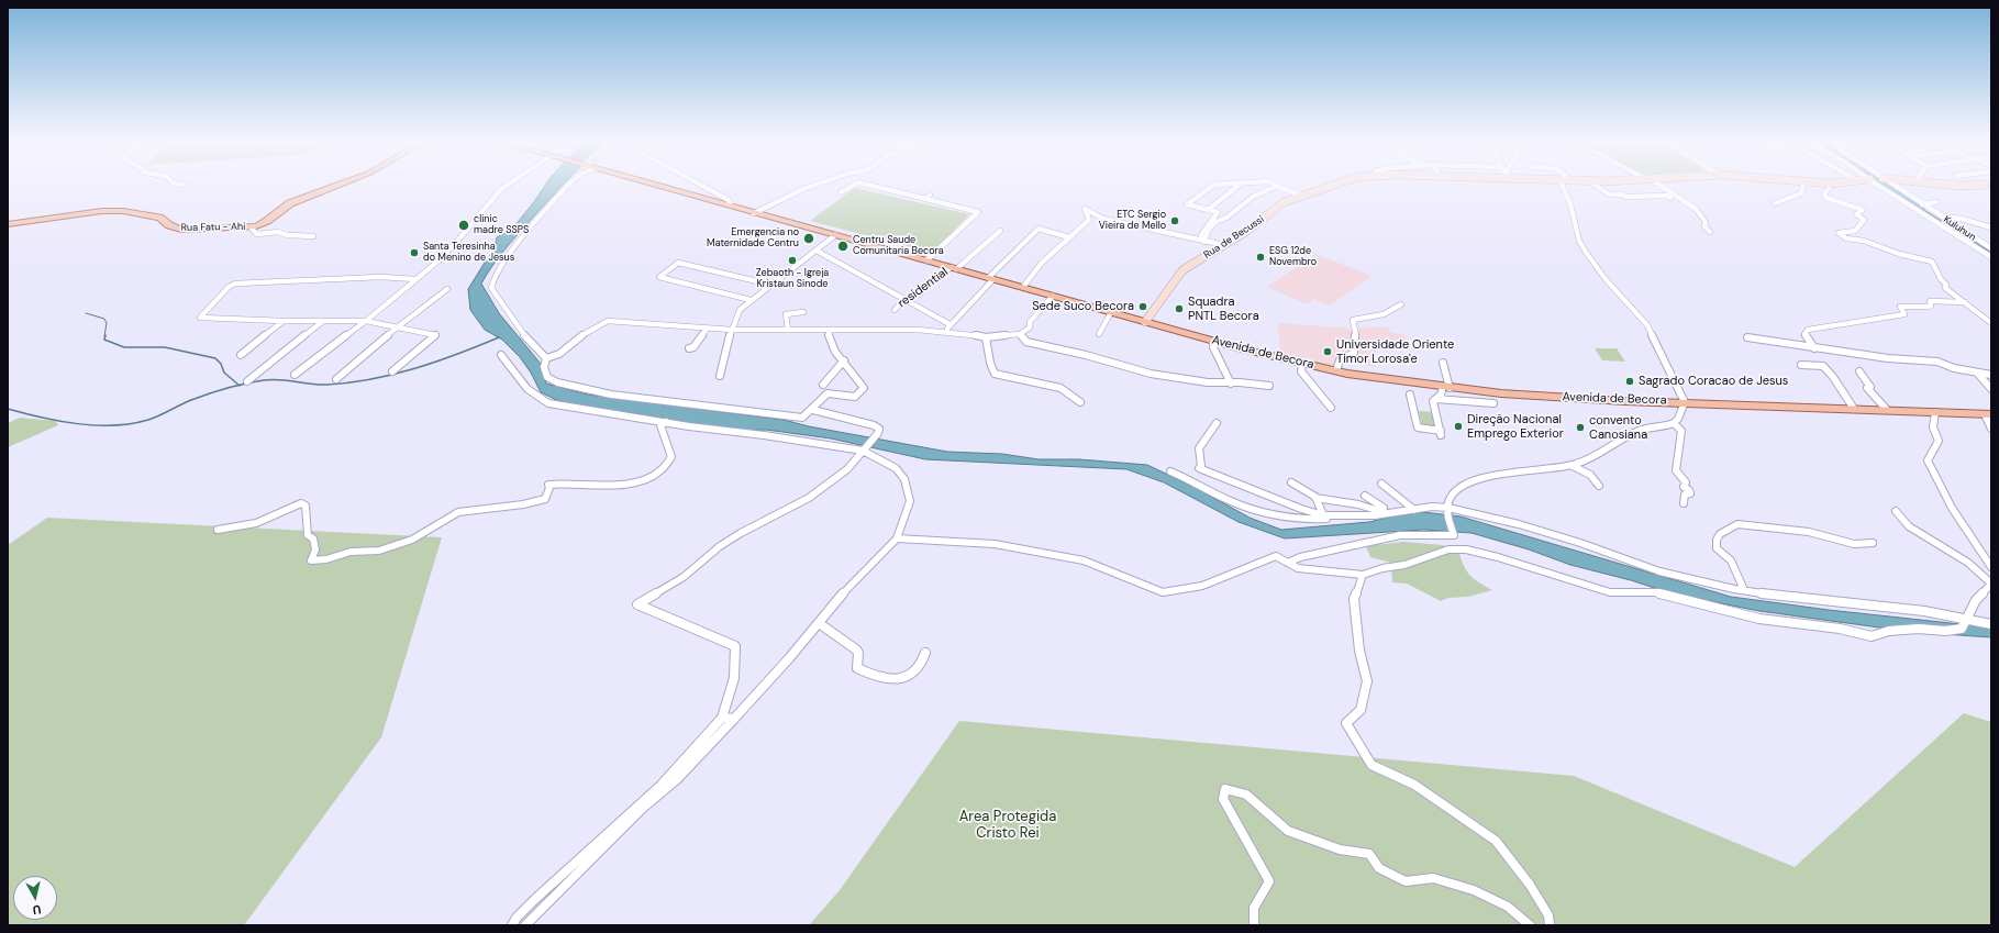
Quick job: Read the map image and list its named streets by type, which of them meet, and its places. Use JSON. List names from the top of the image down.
{
  "streets": {
    "main road": ["Rua Fatu - Ahi", "Avenida de Becora"],
    "street": ["Kuluhun", "Rua de Becussi", "residential"]
  },
  "crossings": [
    ["Rua de Becussi", "Avenida de Becora"],
    ["residential", "Avenida de Becora"]
  ],
  "parks": ["Area Protegida Cristo Rei"],
  "places": [
    "ETC Sergio Vieira de Mello",
    "clinic madre SSPS",
    "Emergencia no Maternidade Centru",
    "Centru Saude Comunitaria Becora",
    "Santa Teresinha do Menino de Jesus",
    "ESG 12de Novembro",
    "Zebaoth - Igreja Kristaun Sinode",
    "Sede Suco Becora",
    "Squadra PNTL Becora",
    "Universidade Oriente Timor Lorosa'e",
    "Sagrado Coracao de Jesus",
    "Direção Nacional Emprego Exterior",
    "convento Canosiana"
  ],
  "north": "bottom"
}
